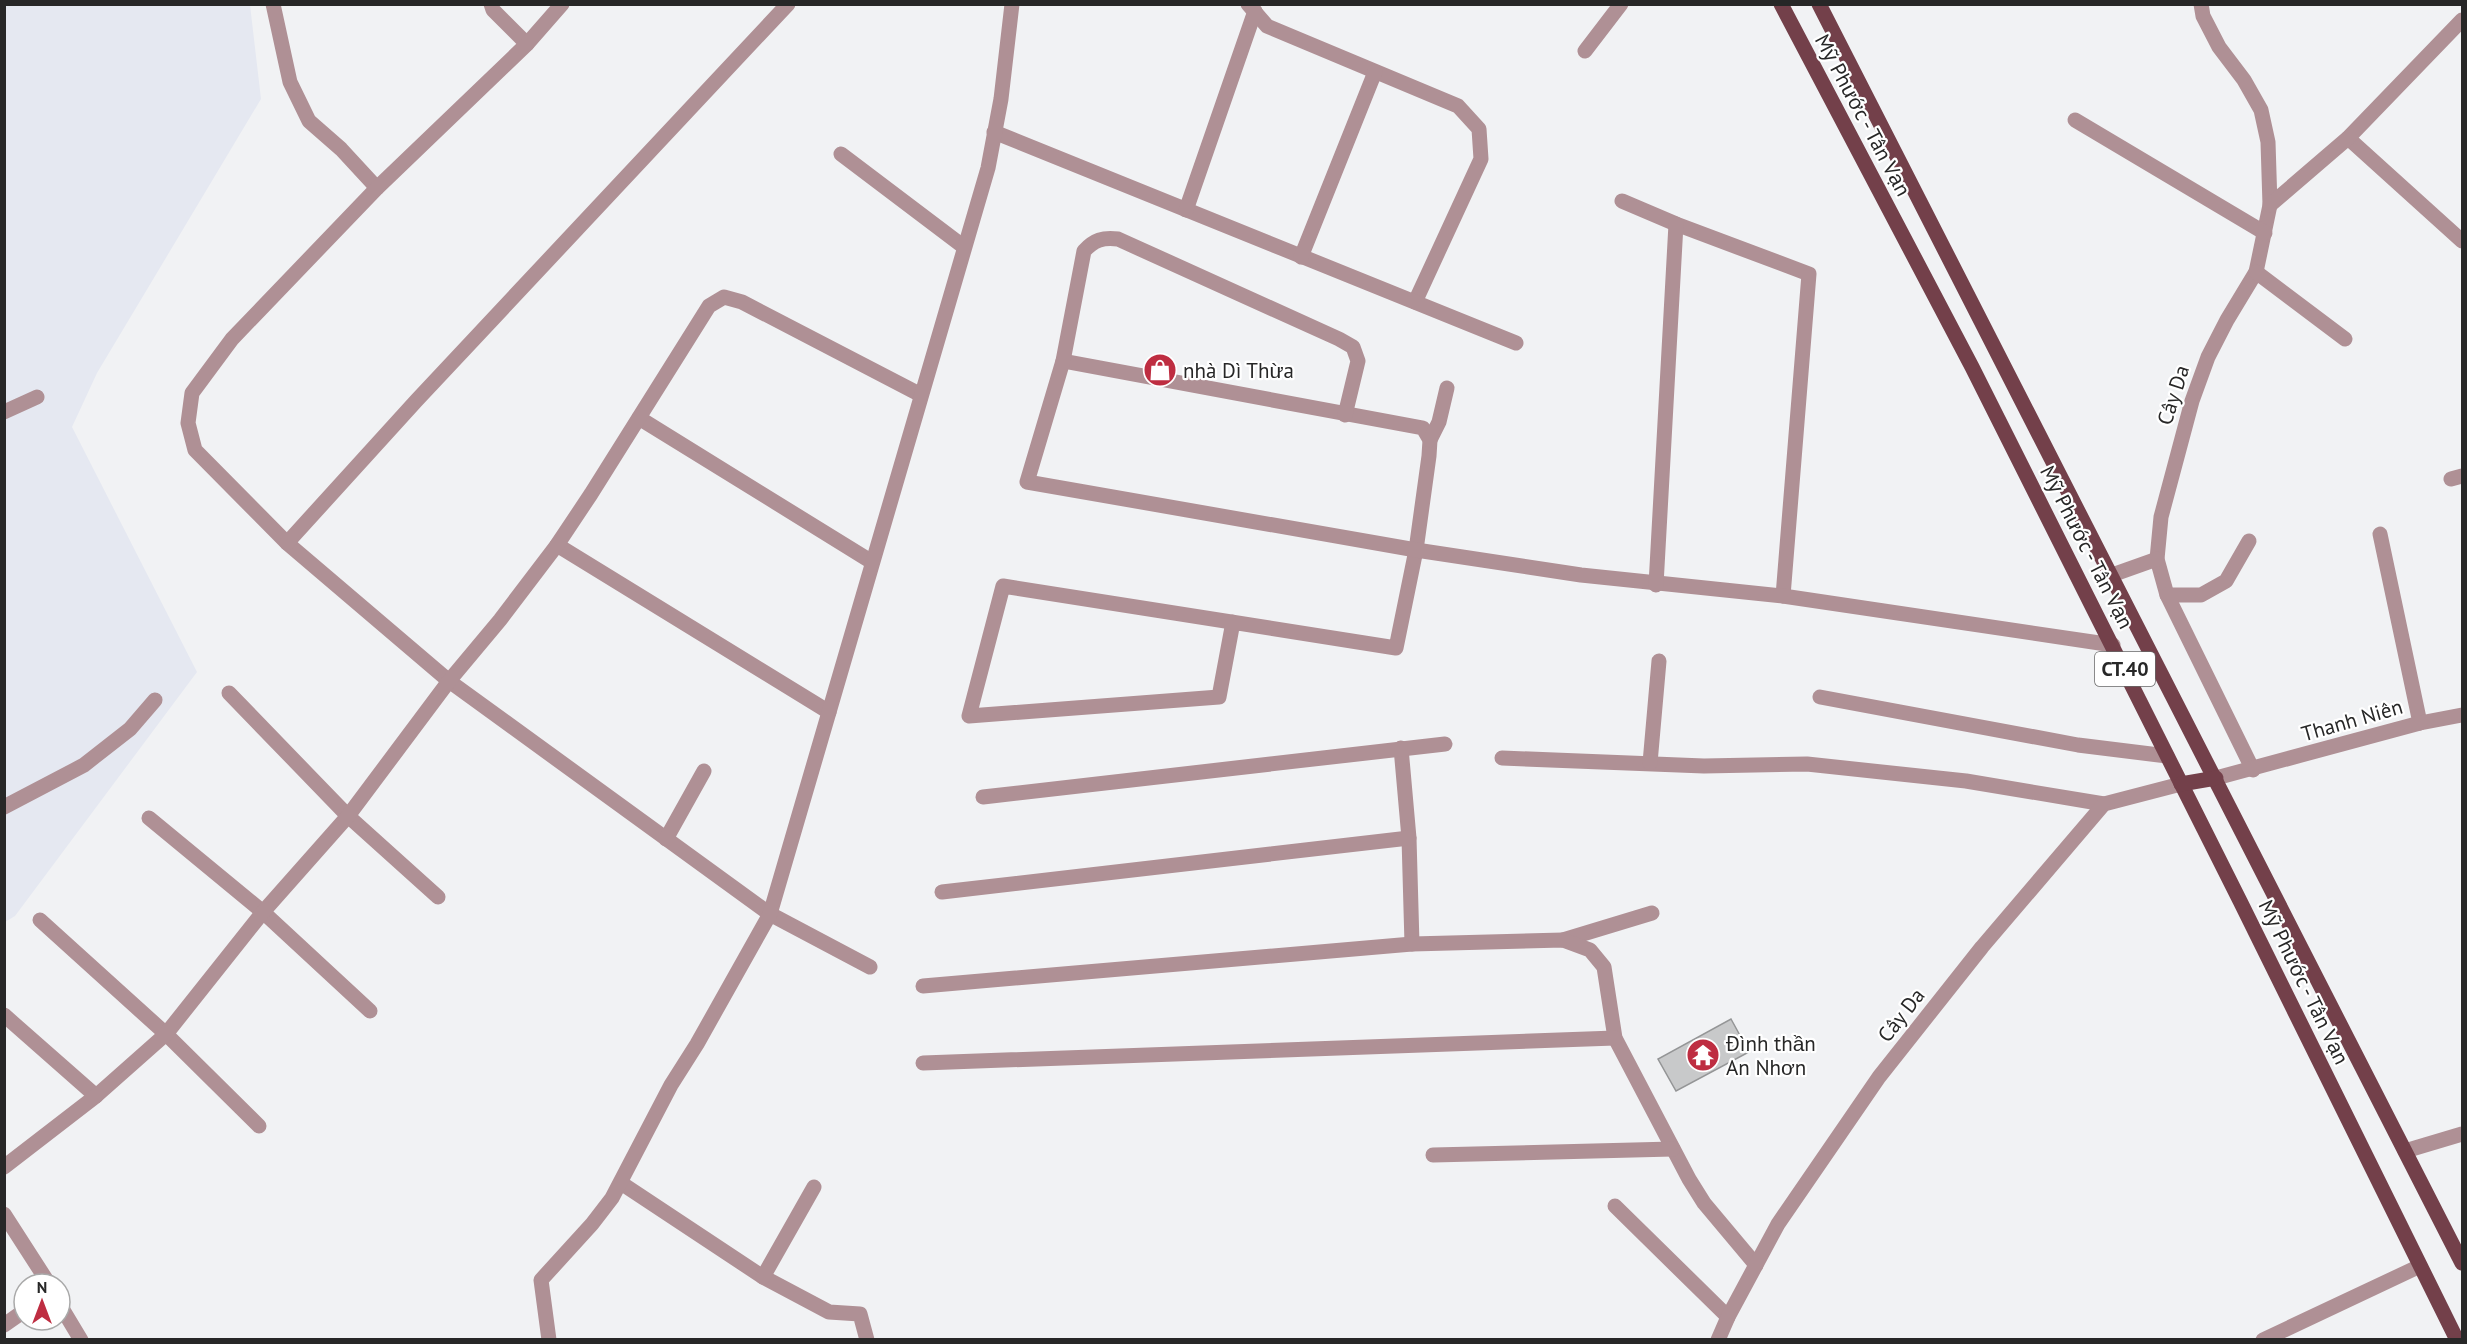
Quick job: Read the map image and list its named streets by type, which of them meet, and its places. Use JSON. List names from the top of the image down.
{
  "streets": {
    "main road": ["Mỹ Phước - Tân Vạn", "CT.40"],
    "street": ["Cây Da", "Thanh Niên"]
  },
  "crossings": [
    ["Cây Da", "Thanh Niên"]
  ],
  "places": {
    "shop": ["nhà Dì Thừa"],
    "temple": ["Đình thần An Nhơn"]
  },
  "north": "top"
}
